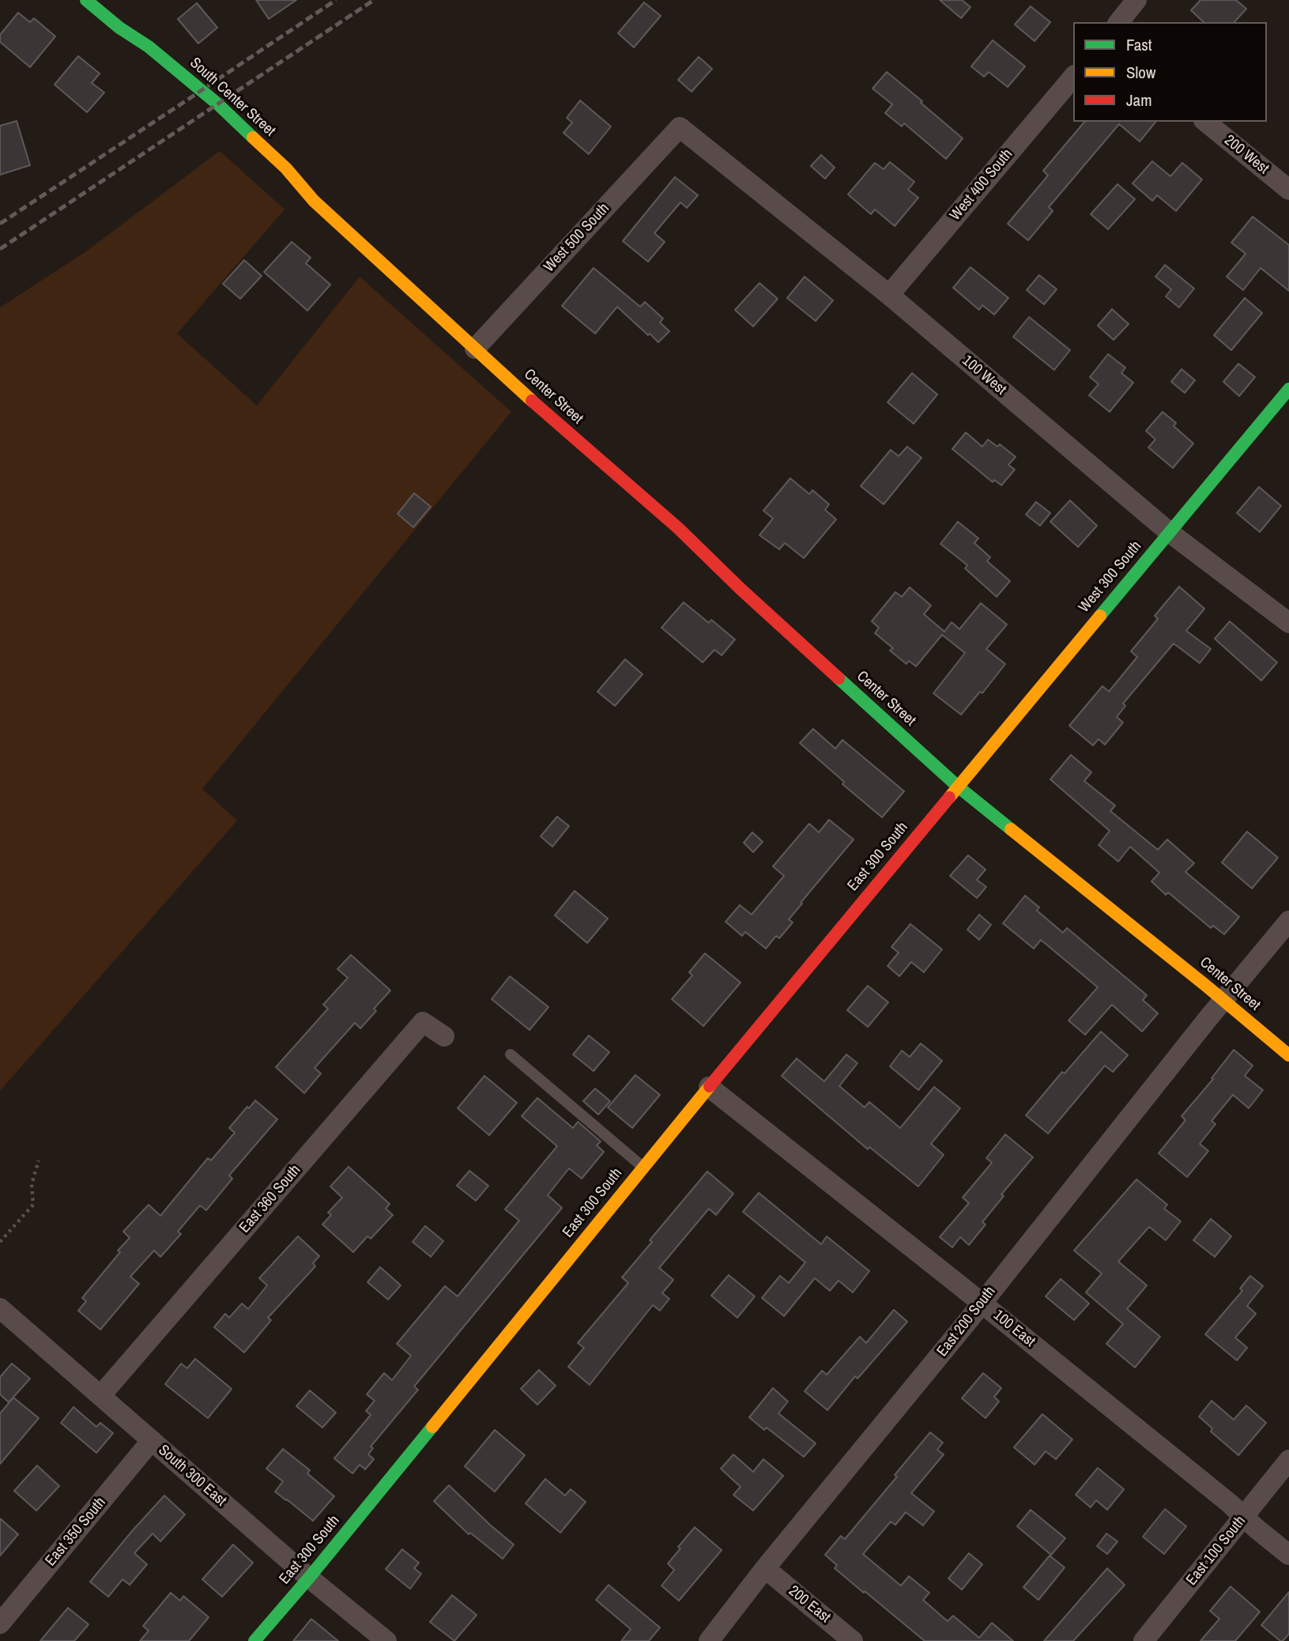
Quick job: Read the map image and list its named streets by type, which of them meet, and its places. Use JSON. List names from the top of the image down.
{
  "streets": {
    "street": [
      "South Center Street",
      "200 West",
      "West 400 South",
      "West 500 South",
      "100 West",
      "Center Street",
      "West 300 South",
      "East 300 South",
      "East 360 South",
      "East 200 South",
      "100 East",
      "South 300 East",
      "East 350 South",
      "East 100 South",
      "200 East"
    ]
  },
  "crossings": [
    ["South Center Street", "West 500 South"],
    ["South Center Street", "Center Street"],
    ["West 400 South", "100 West"],
    ["West 500 South", "100 West"],
    ["West 500 South", "Center Street"],
    ["100 West", "West 300 South"],
    ["Center Street", "West 300 South"],
    ["Center Street", "East 300 South"],
    ["Center Street", "East 200 South"],
    ["West 300 South", "East 300 South"],
    ["East 300 South", "100 East"],
    ["East 300 South", "South 300 East"],
    ["East 360 South", "South 300 East"],
    ["East 200 South", "100 East"],
    ["East 200 South", "200 East"],
    ["100 East", "East 100 South"],
    ["South 300 East", "East 350 South"]
  ],
  "legend": ["Fast", "Slow", "Jam"]
}
